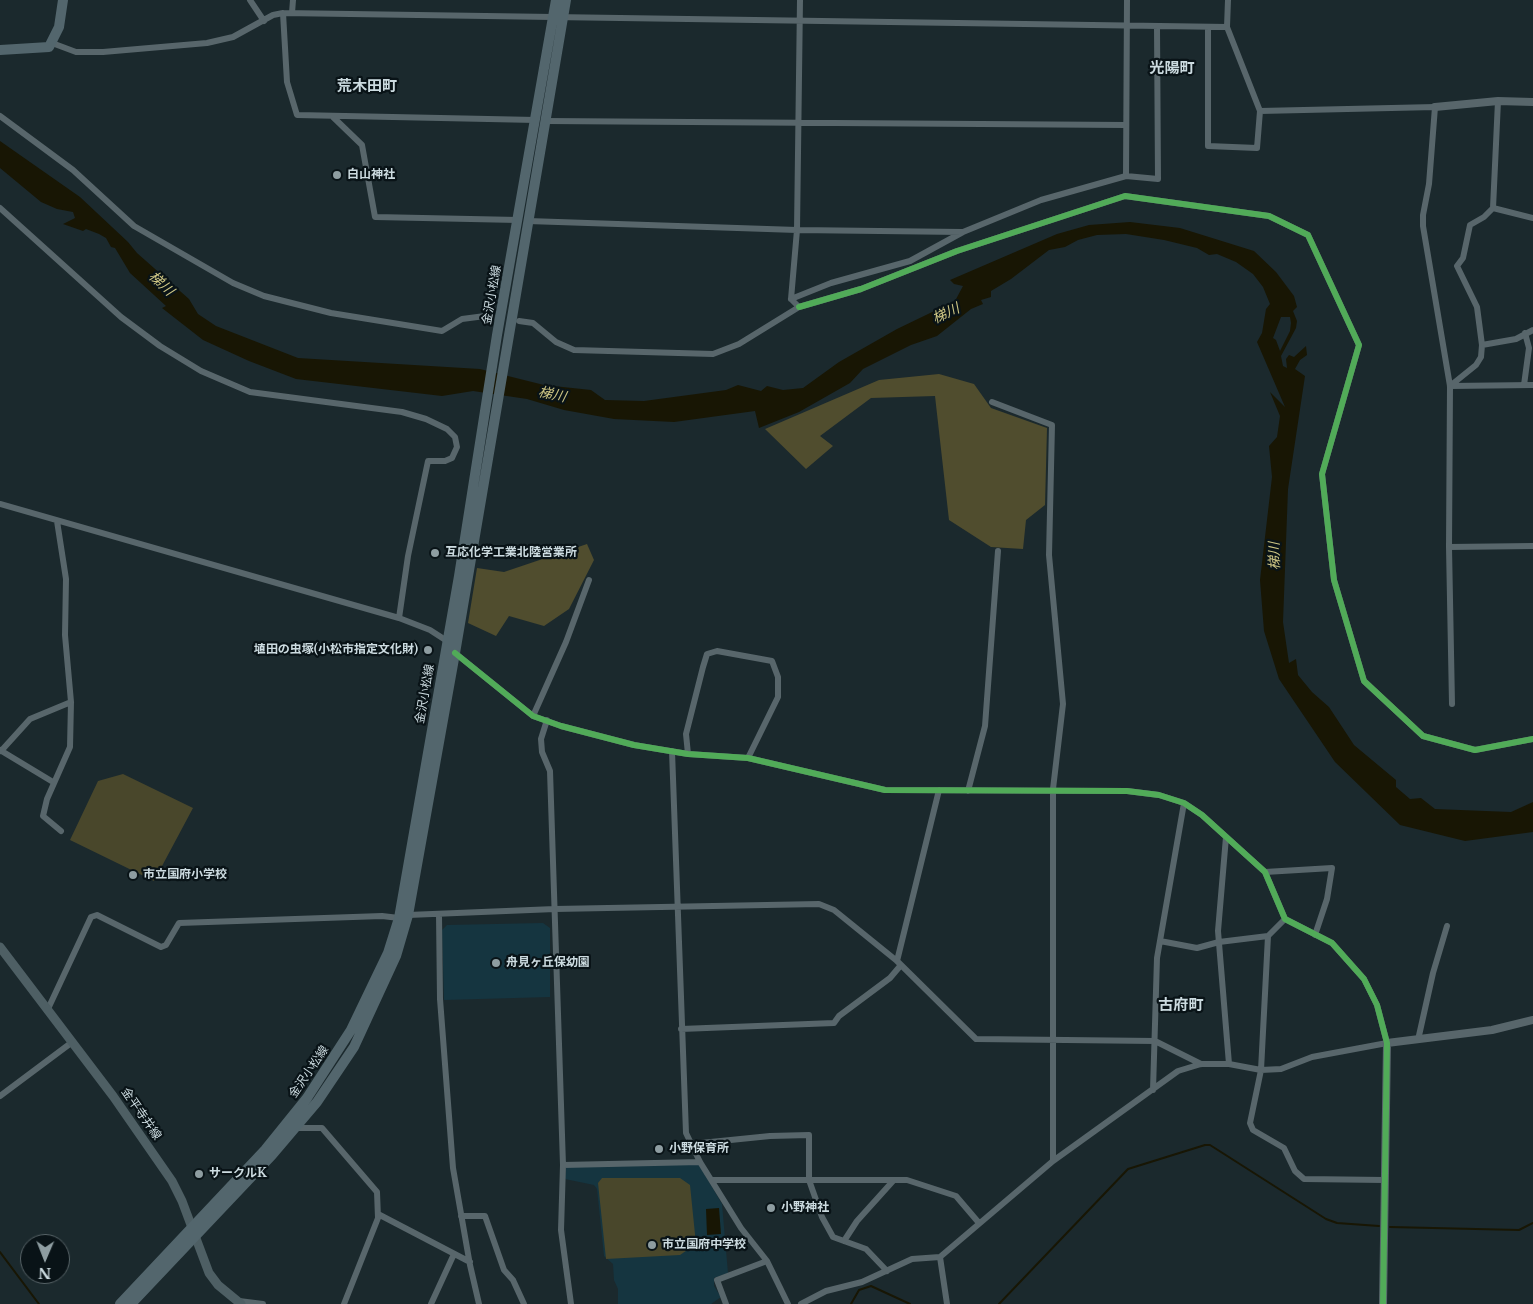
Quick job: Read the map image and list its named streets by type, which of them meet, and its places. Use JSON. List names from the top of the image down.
{
  "streets": {
    "main road": ["金沢小松線", "金平寺井線"]
  },
  "crossings": [
    ["金沢小松線", "金平寺井線"]
  ],
  "districts": ["光陽町", "荒木田町", "古府町"],
  "water": ["梯川"],
  "places": [
    "白山神社",
    "互応化学工業北陸営業所",
    "埴田の虫塚(小松市指定文化財)",
    "市立国府小学校",
    "舟見ヶ丘保幼園",
    "小野保育所",
    "サークルK",
    "小野神社",
    "市立国府中学校"
  ],
  "north": "bottom"
}
